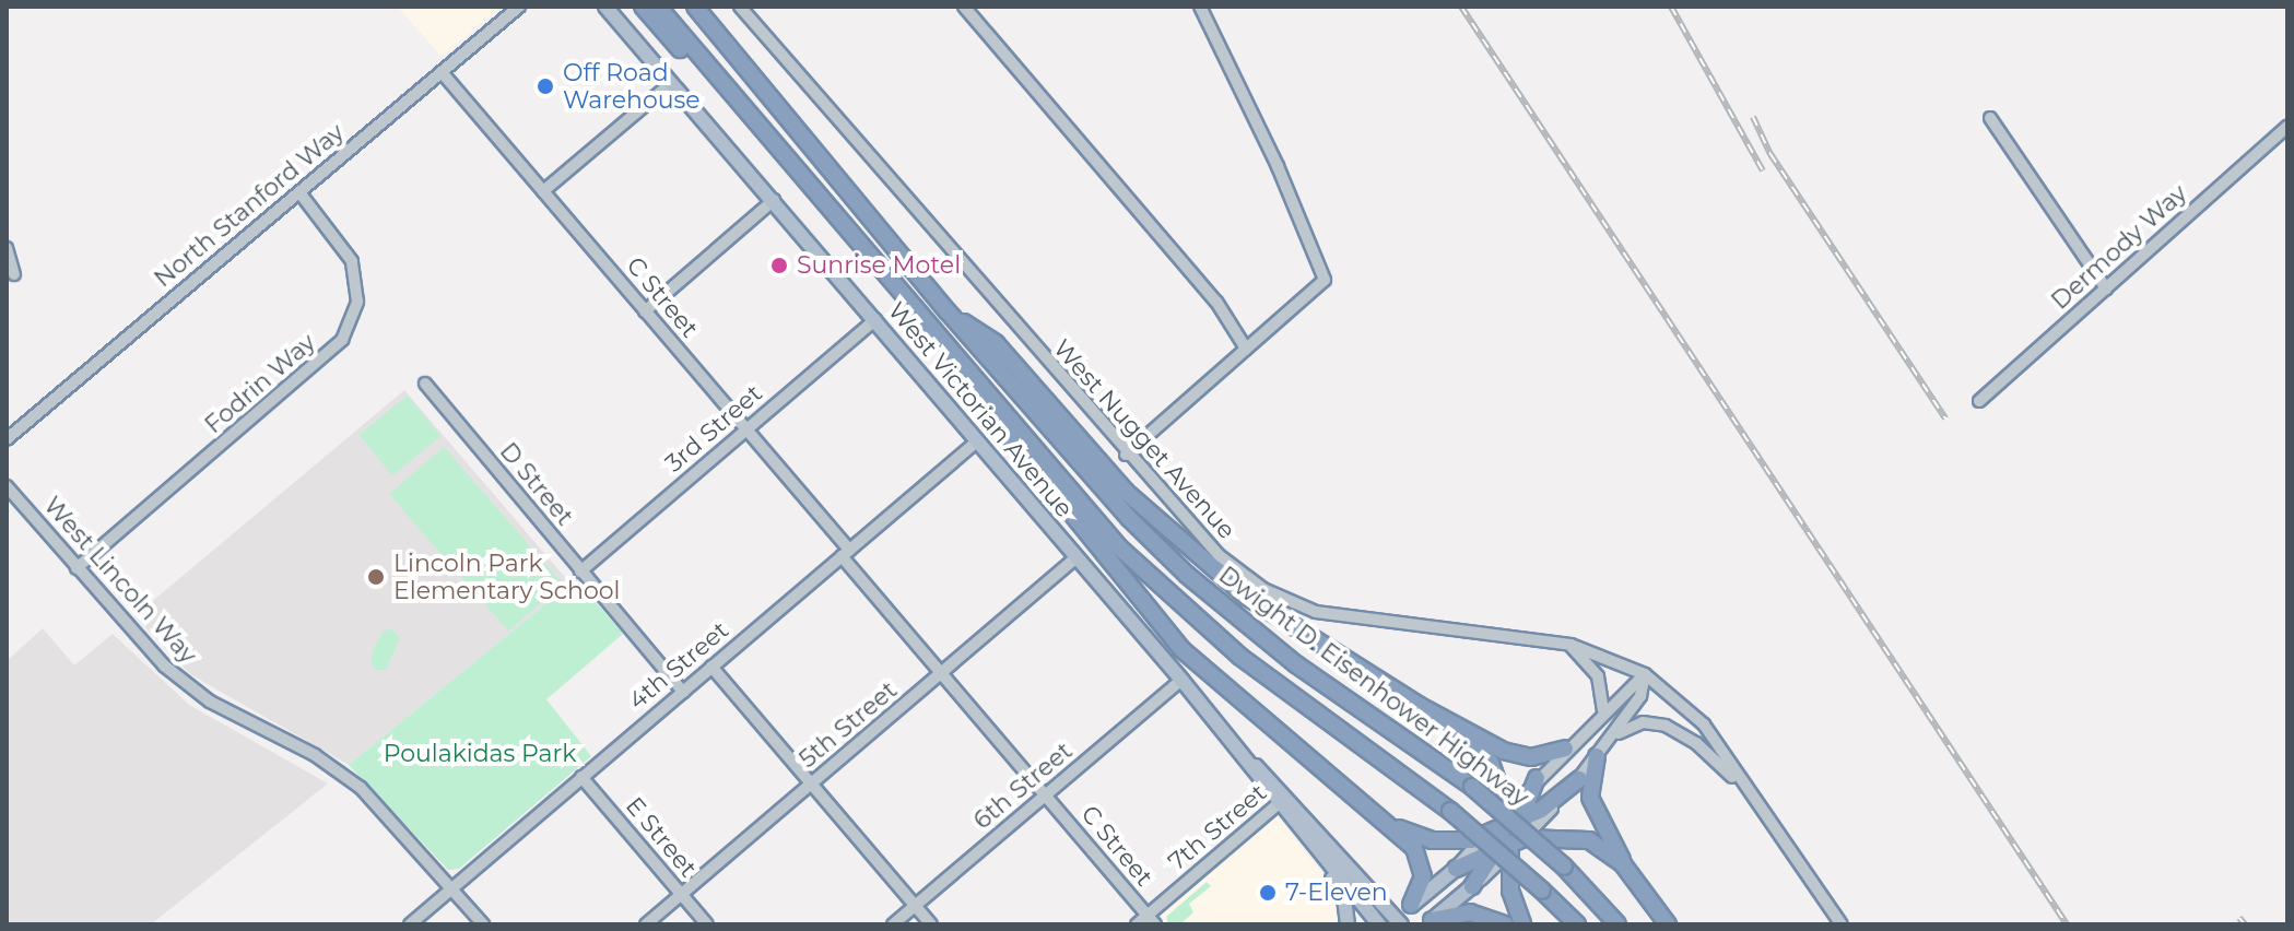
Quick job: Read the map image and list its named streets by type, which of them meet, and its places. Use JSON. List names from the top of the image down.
{
  "streets": {
    "highway": ["Dwight D. Eisenhower Highway"],
    "main road": ["West Victorian Avenue"],
    "street": [
      "North Stanford Way",
      "Dermody Way",
      "C Street",
      "Fodrin Way",
      "3rd Street",
      "West Nugget Avenue",
      "D Street",
      "West Lincoln Way",
      "4th Street",
      "5th Street",
      "6th Street",
      "7th Street",
      "E Street"
    ]
  },
  "crossings": [
    ["North Stanford Way", "C Street"],
    ["North Stanford Way", "Fodrin Way"],
    ["C Street", "3rd Street"],
    ["C Street", "4th Street"],
    ["C Street", "5th Street"],
    ["C Street", "6th Street"],
    ["C Street", "7th Street"],
    ["Fodrin Way", "West Lincoln Way"],
    ["West Victorian Avenue", "3rd Street"],
    ["West Victorian Avenue", "4th Street"],
    ["West Victorian Avenue", "5th Street"],
    ["West Victorian Avenue", "6th Street"],
    ["West Victorian Avenue", "7th Street"],
    ["3rd Street", "D Street"],
    ["D Street", "4th Street"],
    ["West Lincoln Way", "4th Street"],
    ["4th Street", "E Street"],
    ["5th Street", "E Street"]
  ],
  "parks": ["Poulakidas Park"],
  "places": [
    "Off Road Warehouse",
    "Sunrise Motel",
    "Lincoln Park Elementary School",
    "7-Eleven"
  ]
}
